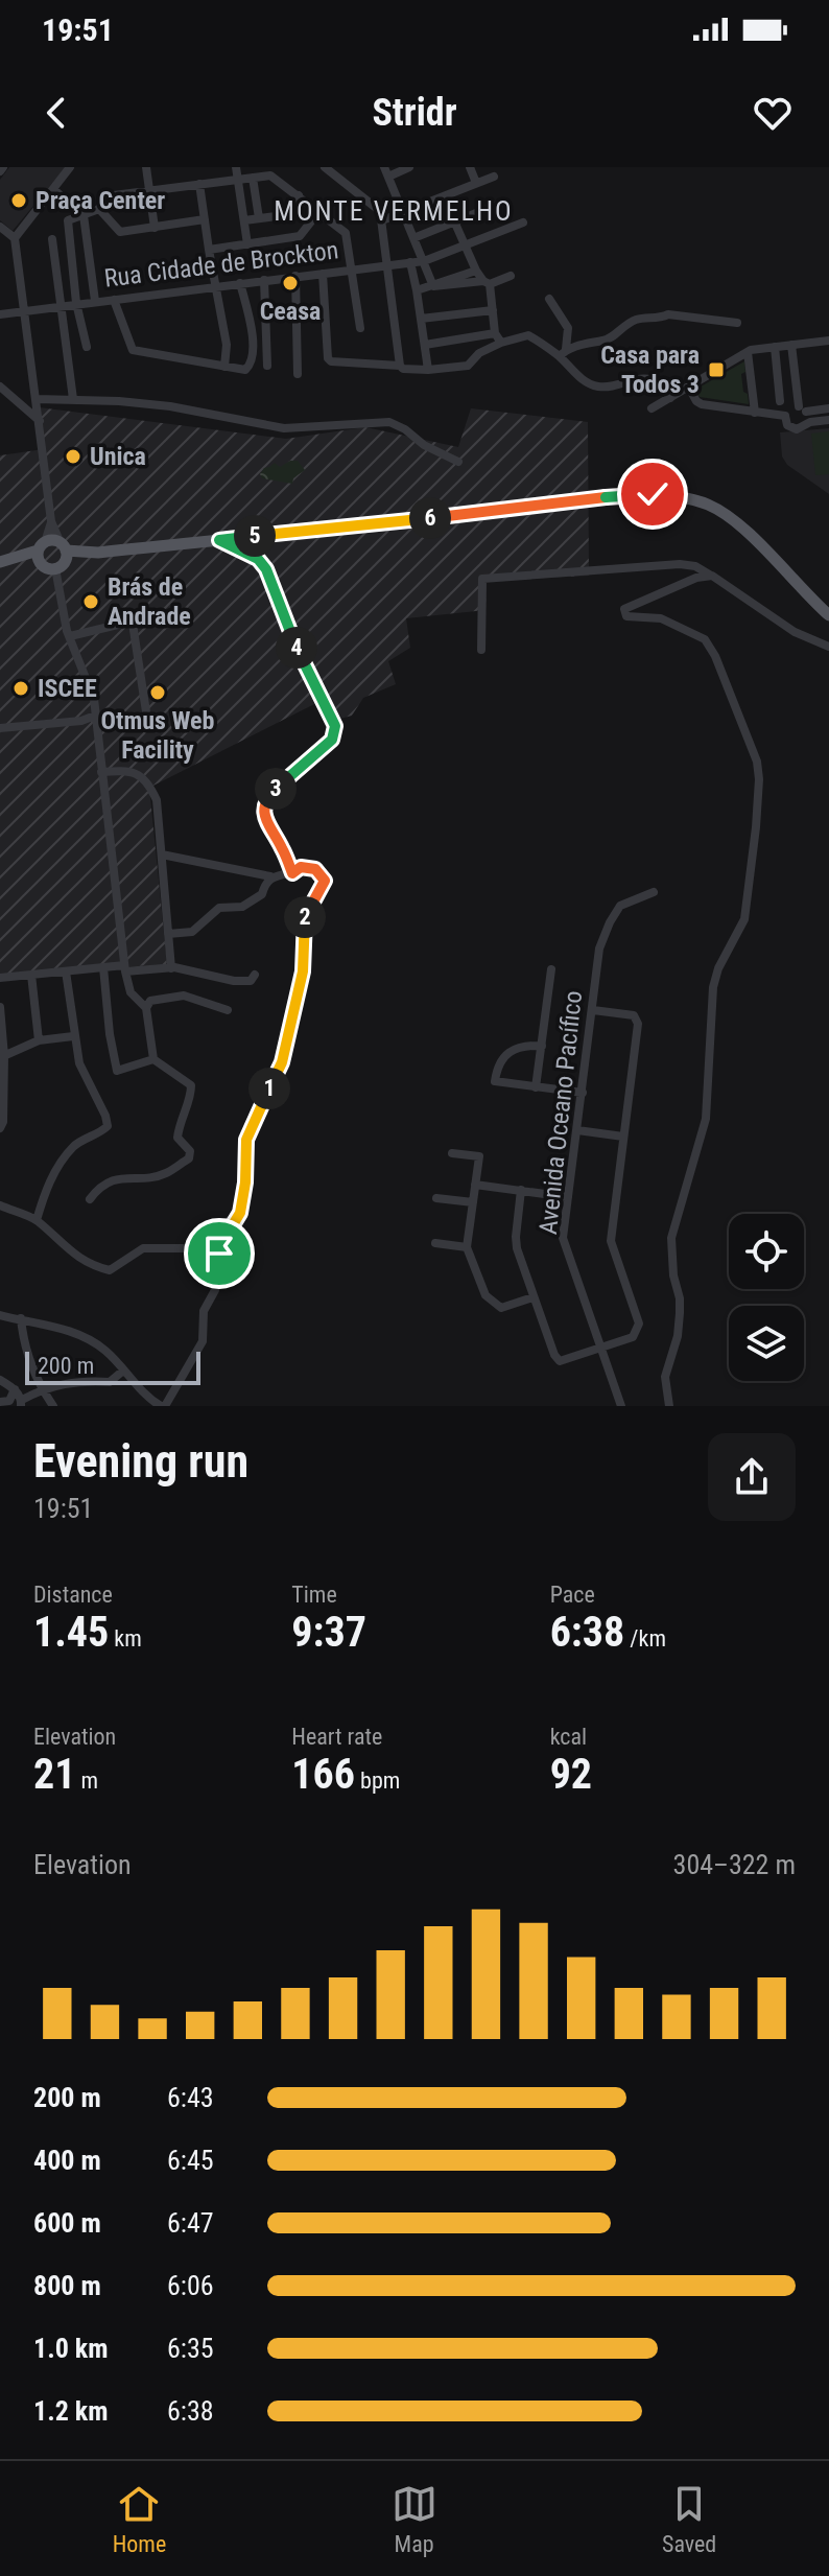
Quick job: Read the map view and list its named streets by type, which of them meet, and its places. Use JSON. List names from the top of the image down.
{
  "streets": {
    "street": ["Rua Cidade de Brockton", "Avenida Oceano Pacífico"]
  },
  "districts": ["MONTE VERMELHO"],
  "places": {
    "other": [
      "Praça Center",
      "Ceasa",
      "Unica",
      "Brás de Andrade",
      "ISCEE",
      "Otmus Web Facility"
    ],
    "transit": ["Casa para Todos 3"]
  },
  "scale_bar": "200 m",
  "page": {
    "status": "19:51",
    "header": "Stridr",
    "pins": [
      "6",
      "5",
      "4",
      "3",
      "2",
      "1"
    ],
    "scale": "200 m",
    "heading": ["Evening run", "19:51"],
    "stats": [
      ["Distance", "1.45 km"],
      ["Time", "9:37"],
      ["Pace", "6:38 /km"],
      ["Elevation", "21 m"],
      ["Heart rate", "166 bpm"],
      ["kcal", "92"]
    ],
    "chart": ["Elevation", "304–322 m"],
    "list": [
      {
        "name": "200 m",
        "note": "6:43"
      },
      {
        "name": "400 m",
        "note": "6:45"
      },
      {
        "name": "600 m",
        "note": "6:47"
      },
      {
        "name": "800 m",
        "note": "6:06"
      },
      {
        "name": "1.0 km",
        "note": "6:35"
      },
      {
        "name": "1.2 km",
        "note": "6:38"
      }
    ],
    "tabs": ["Home", "Map", "Saved"]
  }
}
